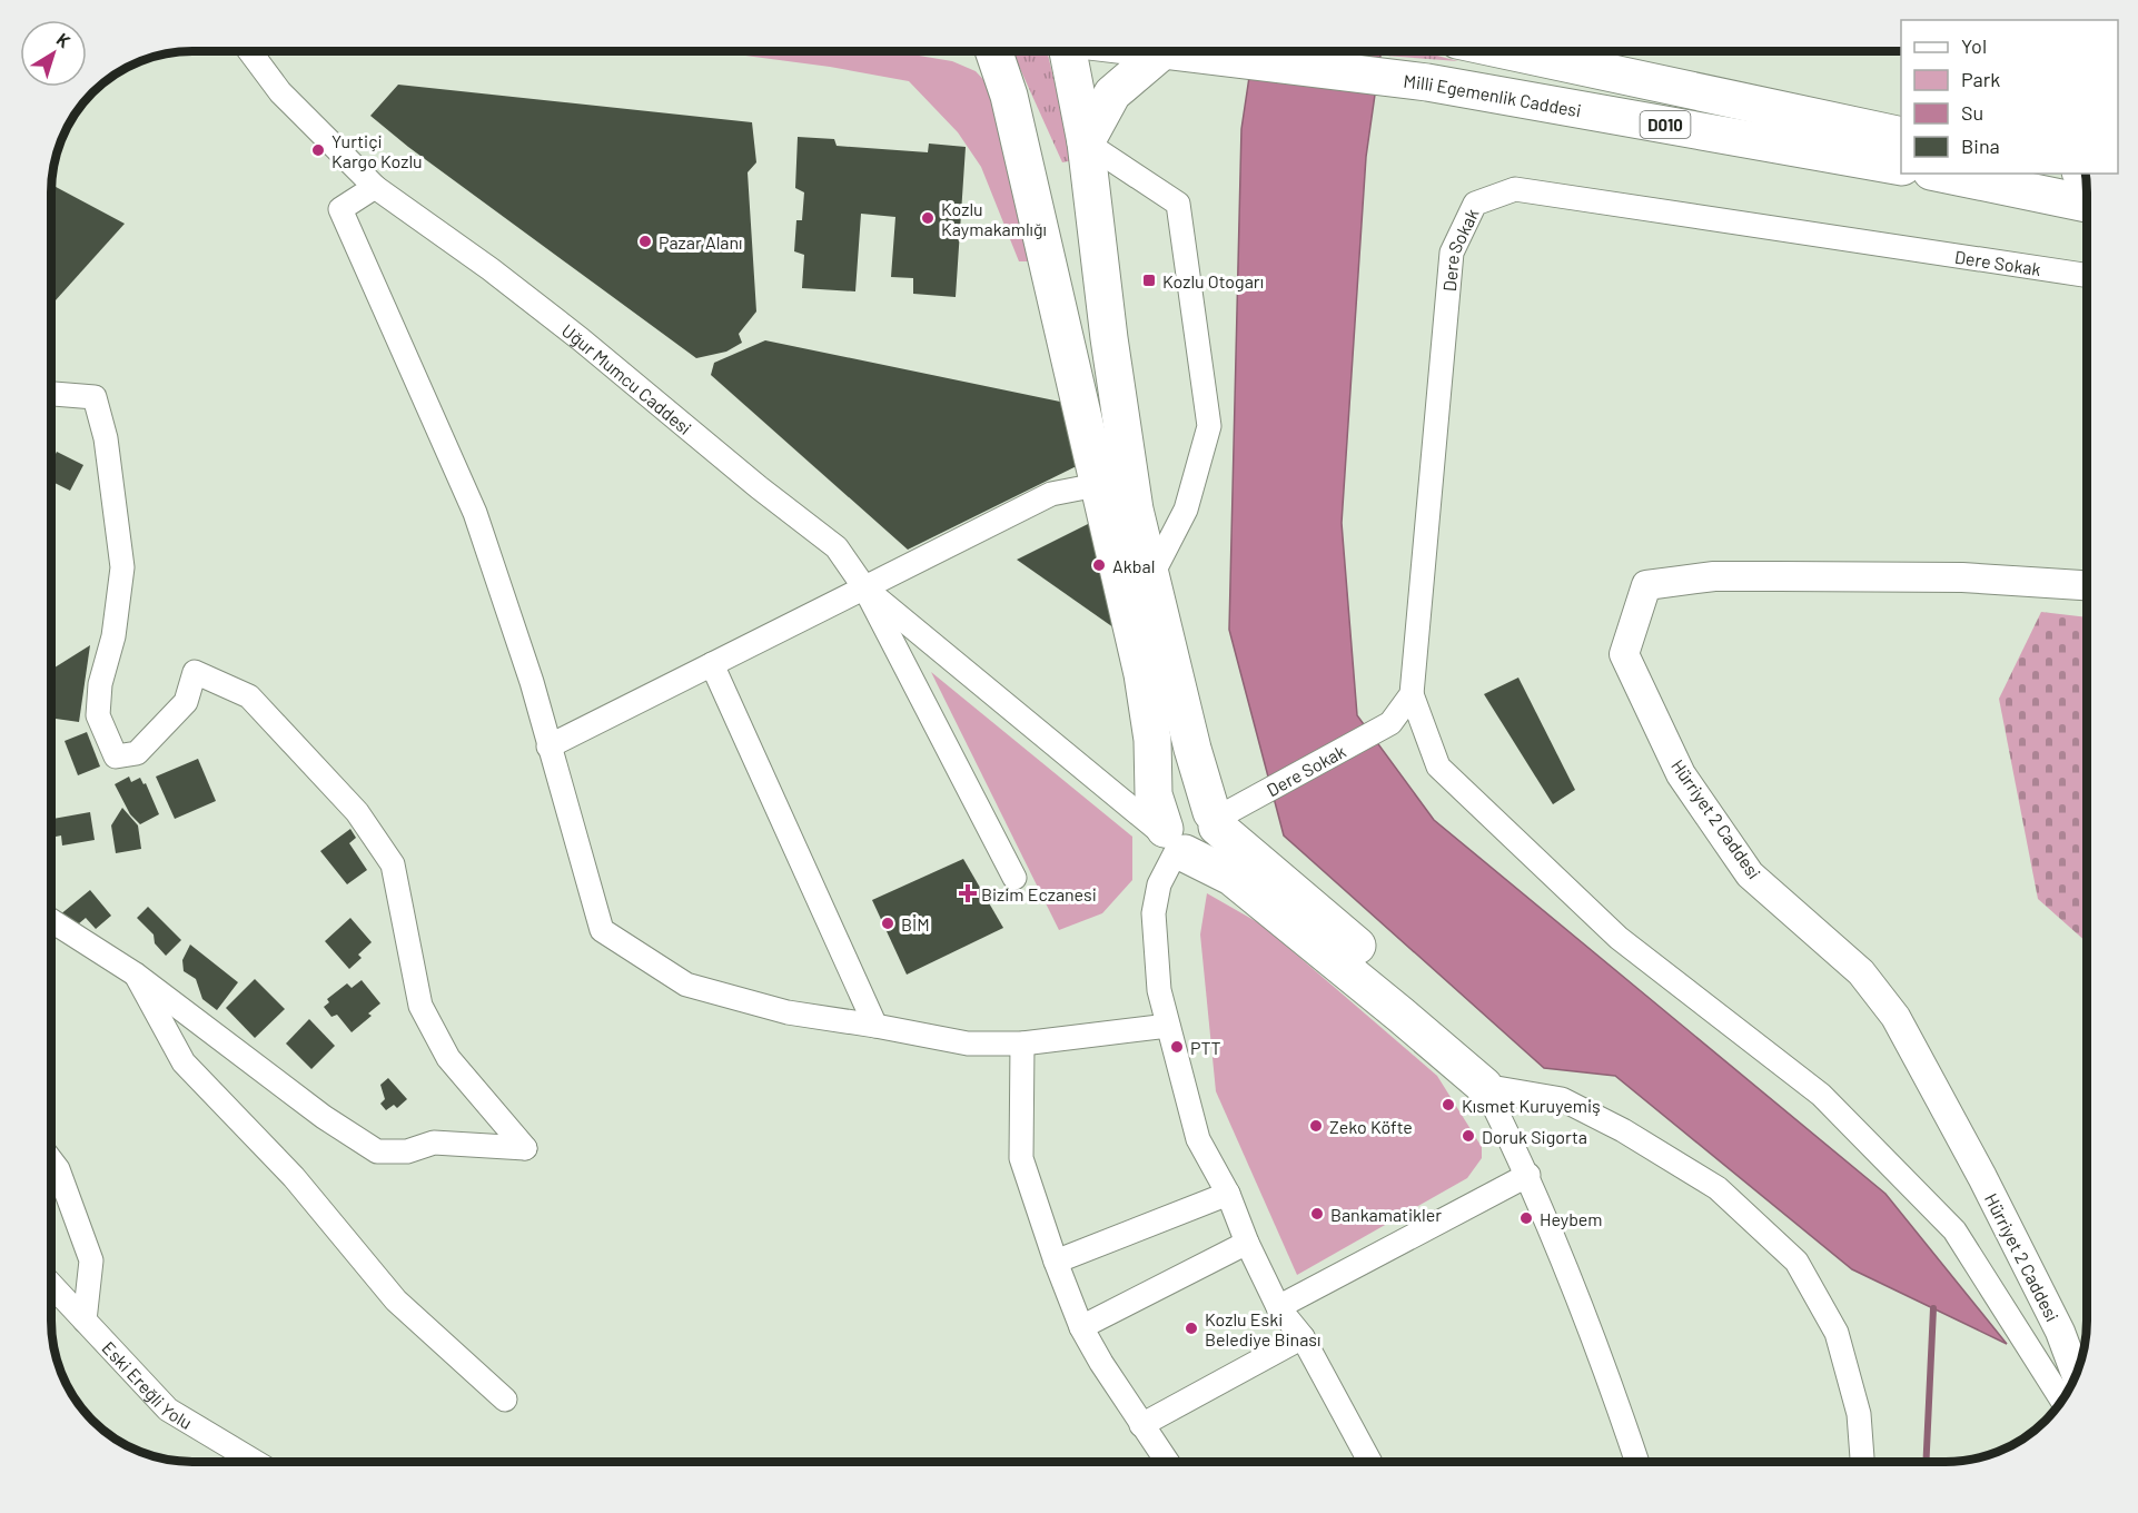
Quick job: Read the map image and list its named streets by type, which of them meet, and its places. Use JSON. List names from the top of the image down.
{
  "streets": {
    "highway": ["Milli Egemenlik Caddesi", "D010"],
    "street": [
      "Dere Sokak",
      "Uğur Mumcu Caddesi",
      "Hürriyet 2 Caddesi",
      "Eski Ereğli Yolu"
    ]
  },
  "places": {
    "other": [
      "Yurtiçi Kargo Kozlu",
      "Kozlu Kaymakamlığı",
      "Pazar Alanı",
      "Akbal",
      "BİM",
      "PTT",
      "Kısmet Kuruyemiş",
      "Zeko Köfte",
      "Doruk Sigorta",
      "Bankamatikler",
      "Heybem",
      "Kozlu Eski Belediye Binası"
    ],
    "transit": ["Kozlu Otogarı"],
    "health": ["Bizim Eczanesi"]
  },
  "legend": [
    "Yol",
    "Park",
    "Su",
    "Bina"
  ],
  "north": "top right"
}
